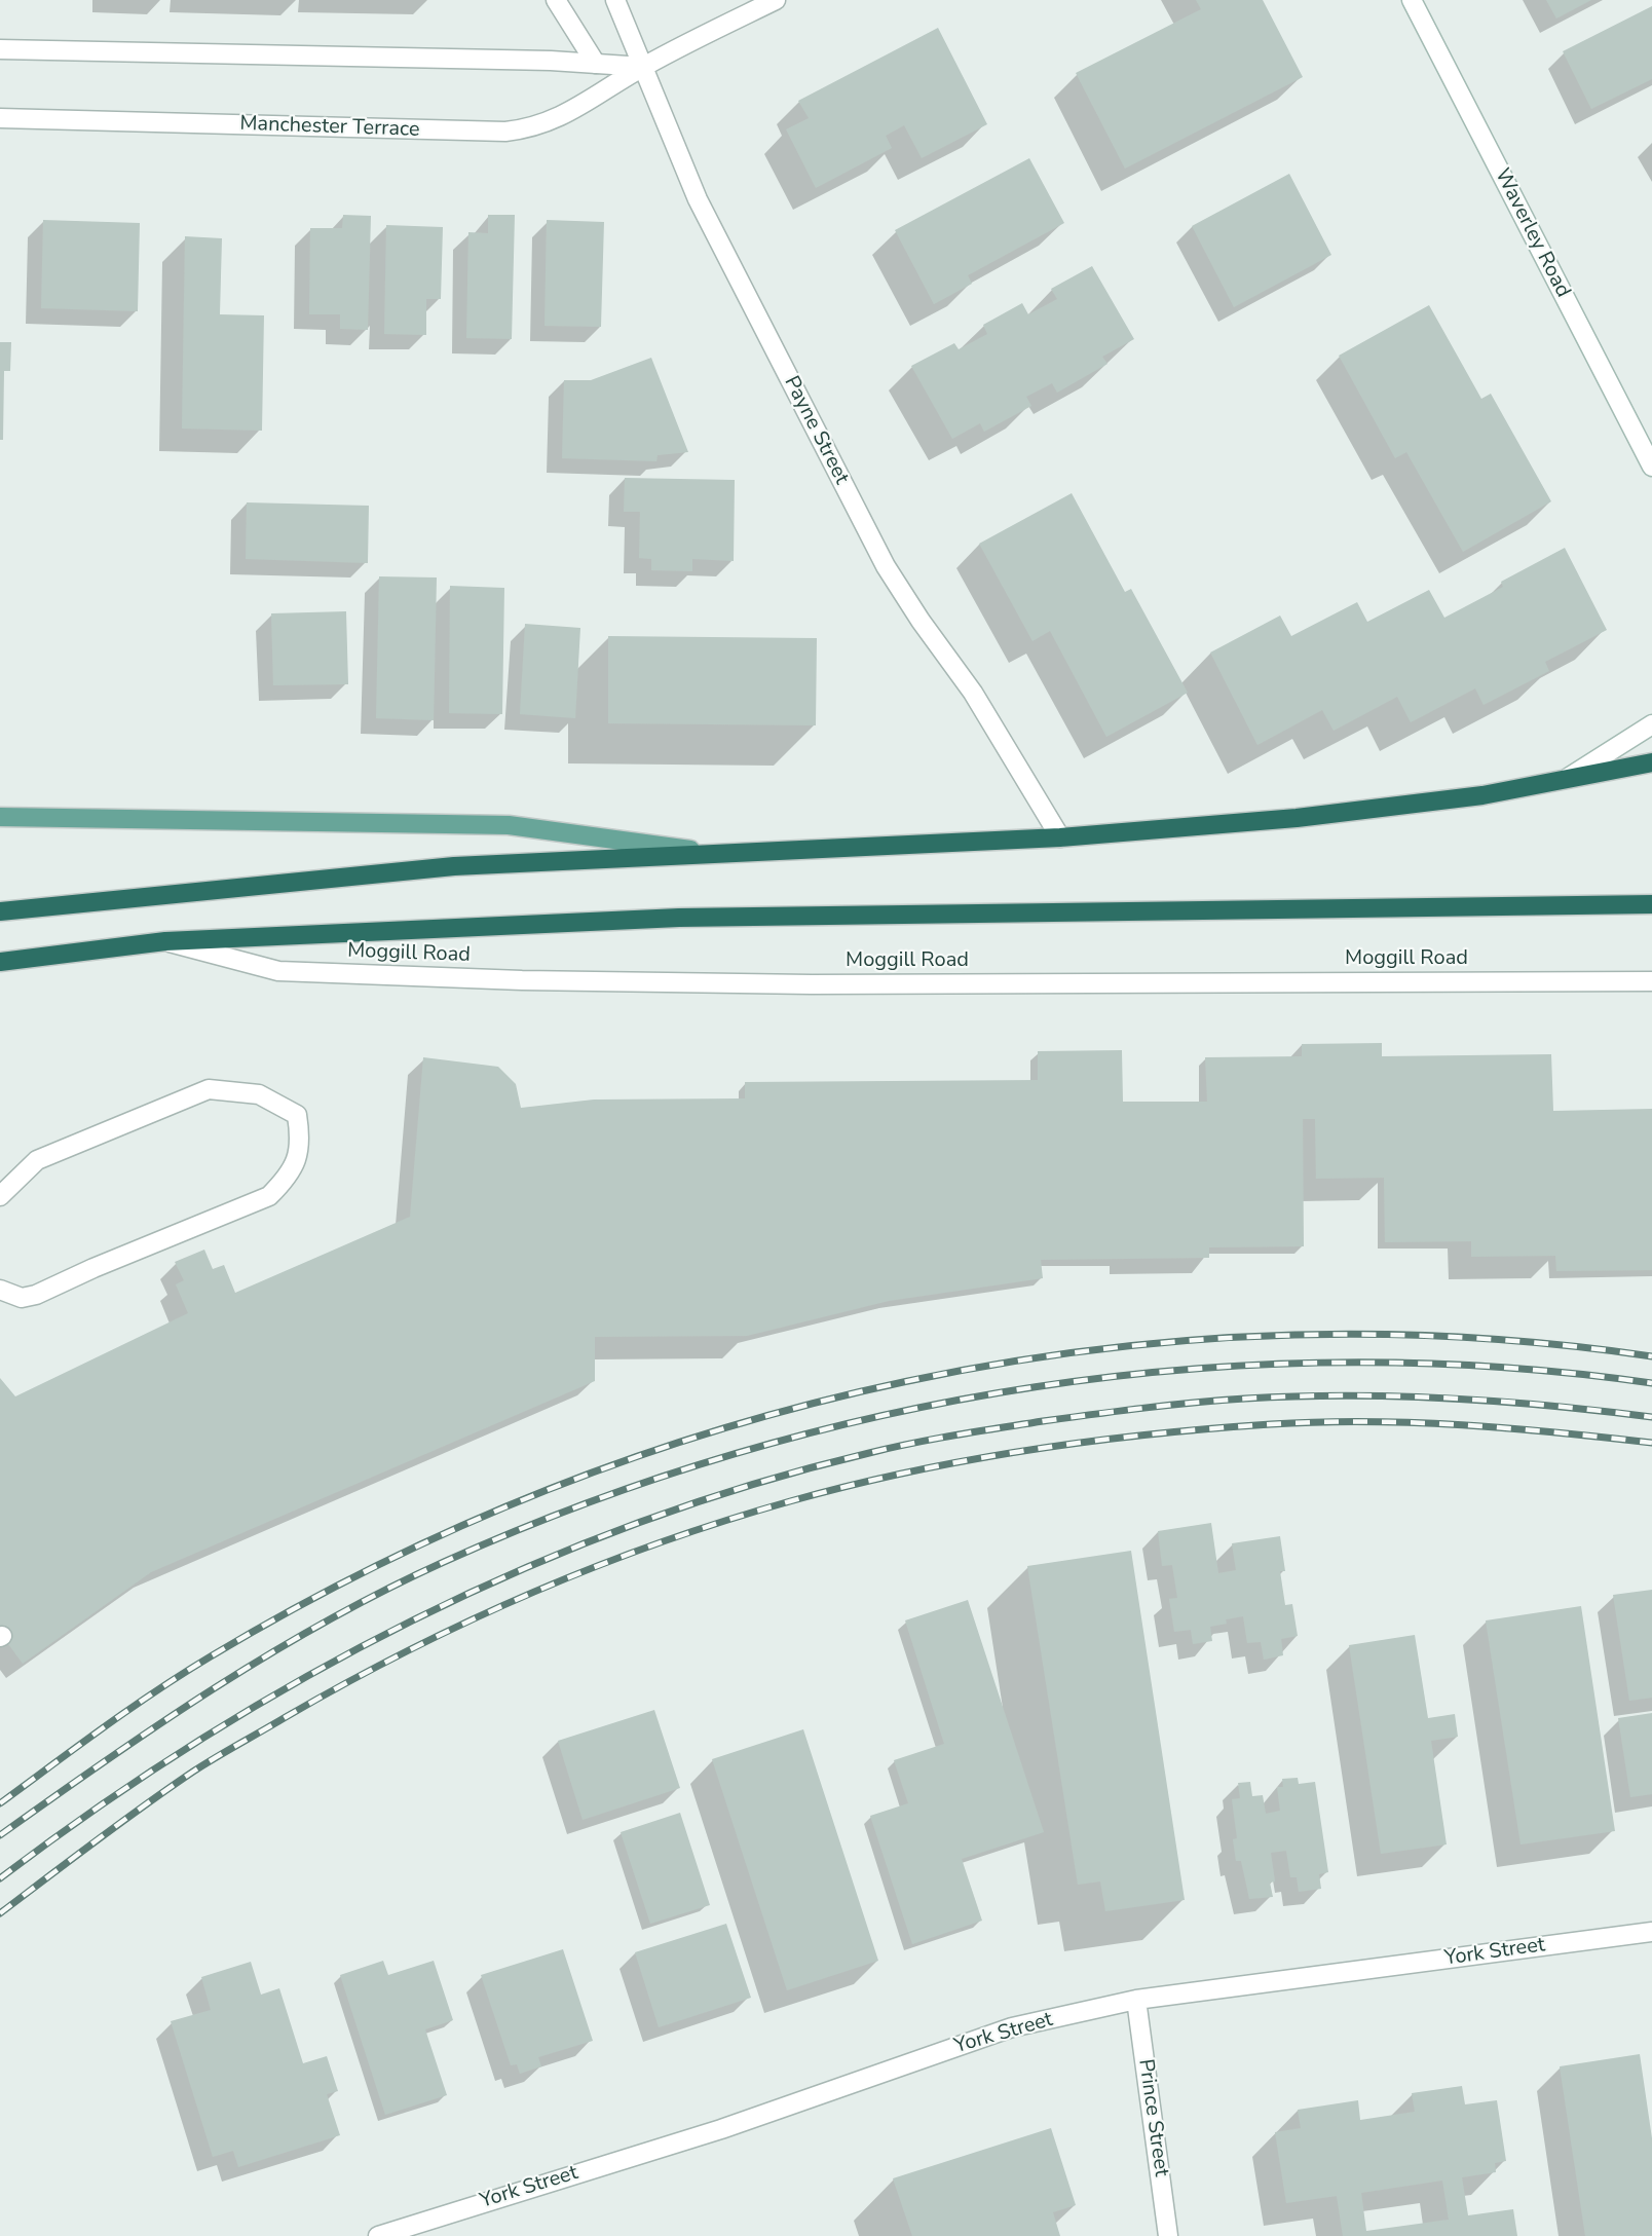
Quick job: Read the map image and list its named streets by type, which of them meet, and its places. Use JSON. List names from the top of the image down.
{
  "streets": {
    "highway": ["Moggill Road"],
    "street": [
      "Manchester Terrace",
      "Waverley Road",
      "Payne Street",
      "York Street",
      "Prince Street"
    ]
  },
  "crossings": [
    ["Manchester Terrace", "Payne Street"],
    ["York Street", "Prince Street"]
  ]
}
